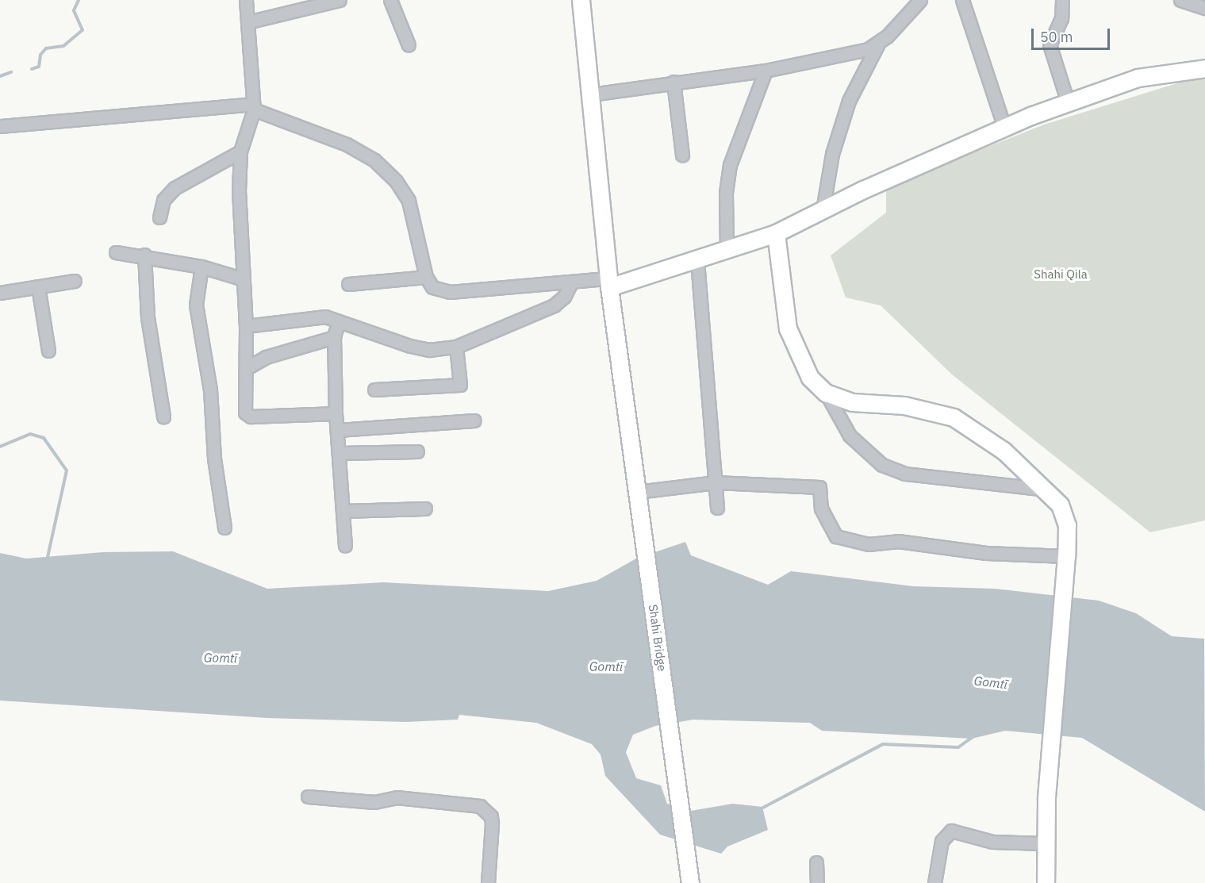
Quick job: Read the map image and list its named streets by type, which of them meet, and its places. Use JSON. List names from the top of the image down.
{
  "streets": {
    "main road": ["Shahi Bridge"]
  },
  "water": ["Gomtī"],
  "parks": ["Shahi Qila"],
  "scale_bar": "50 m"
}
